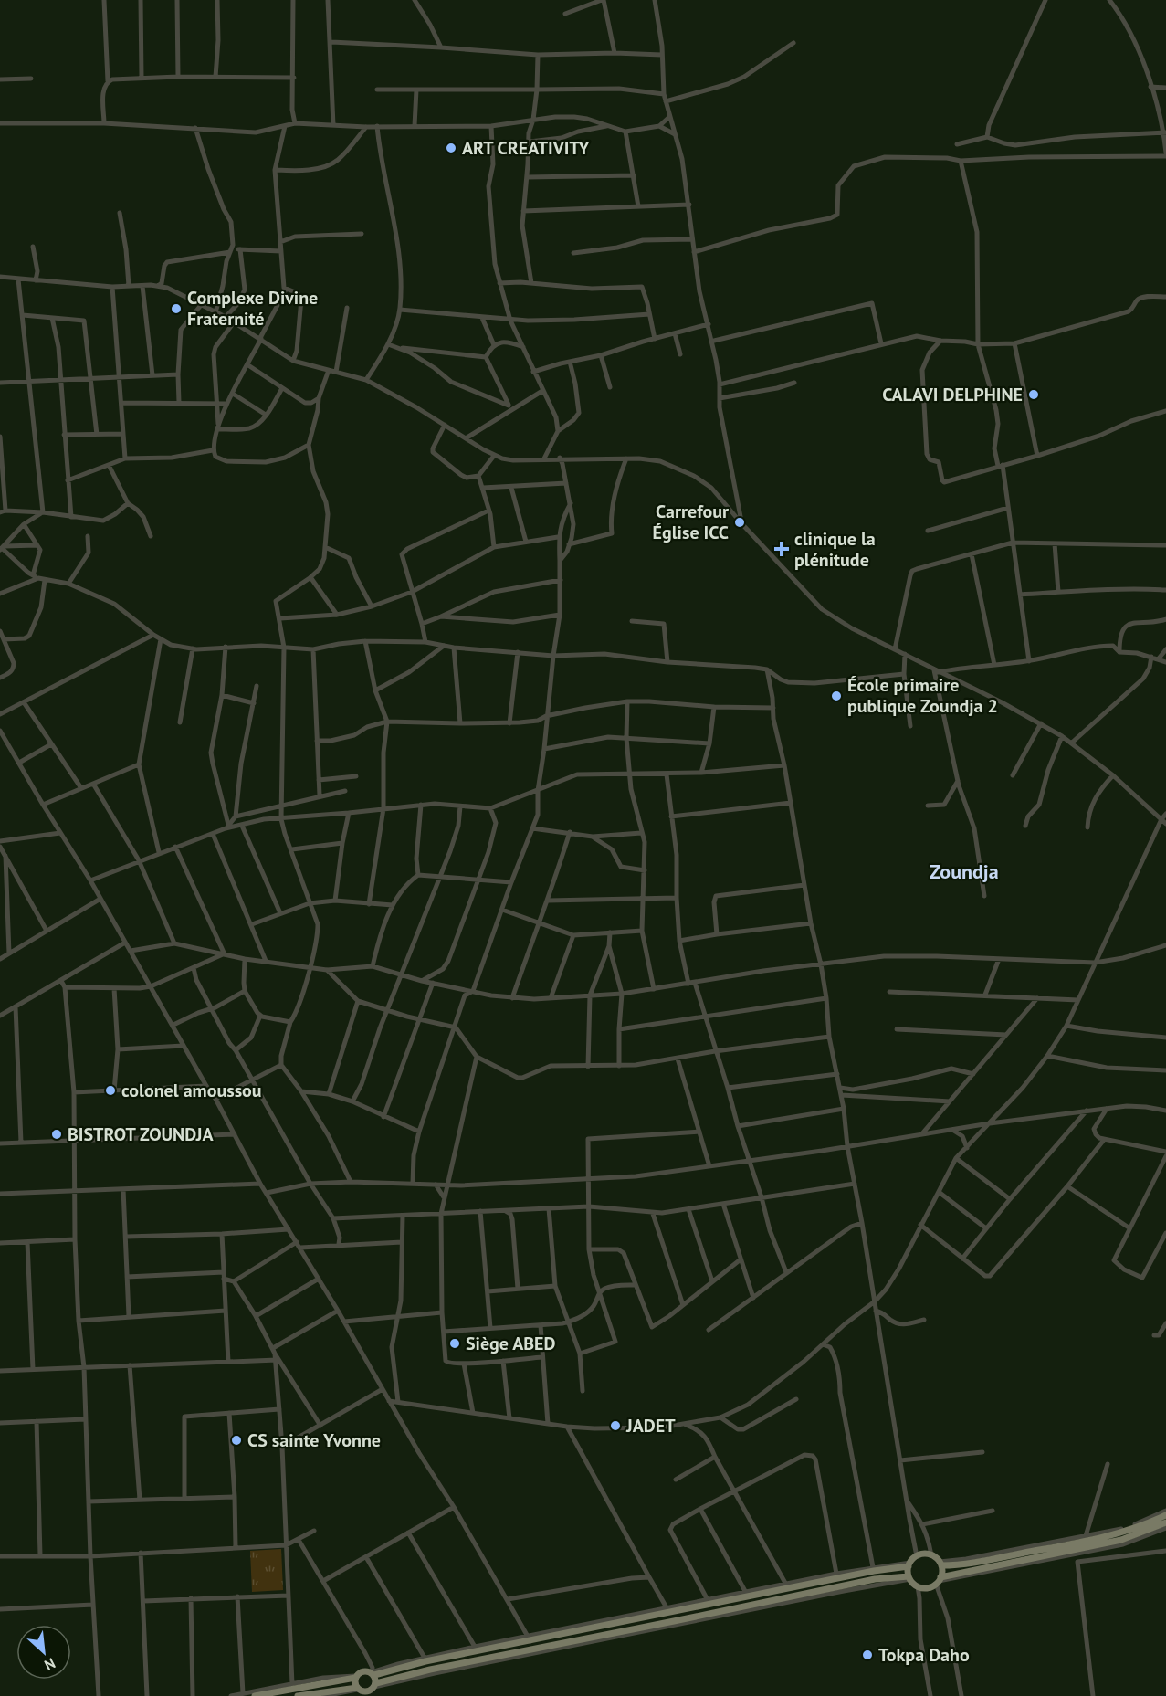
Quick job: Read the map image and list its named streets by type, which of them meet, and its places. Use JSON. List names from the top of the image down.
{
  "districts": ["Zoundja"],
  "places": {
    "other": [
      "ART CREATIVITY",
      "Complexe Divine Fraternité",
      "CALAVI DELPHINE",
      "Carrefour Église ICC",
      "École primaire publique Zoundja 2",
      "colonel amoussou",
      "BISTROT ZOUNDJA",
      "Siège ABED",
      "JADET",
      "CS sainte Yvonne",
      "Tokpa Daho"
    ],
    "health": ["clinique la plénitude"]
  },
  "north": "bottom right"
}
